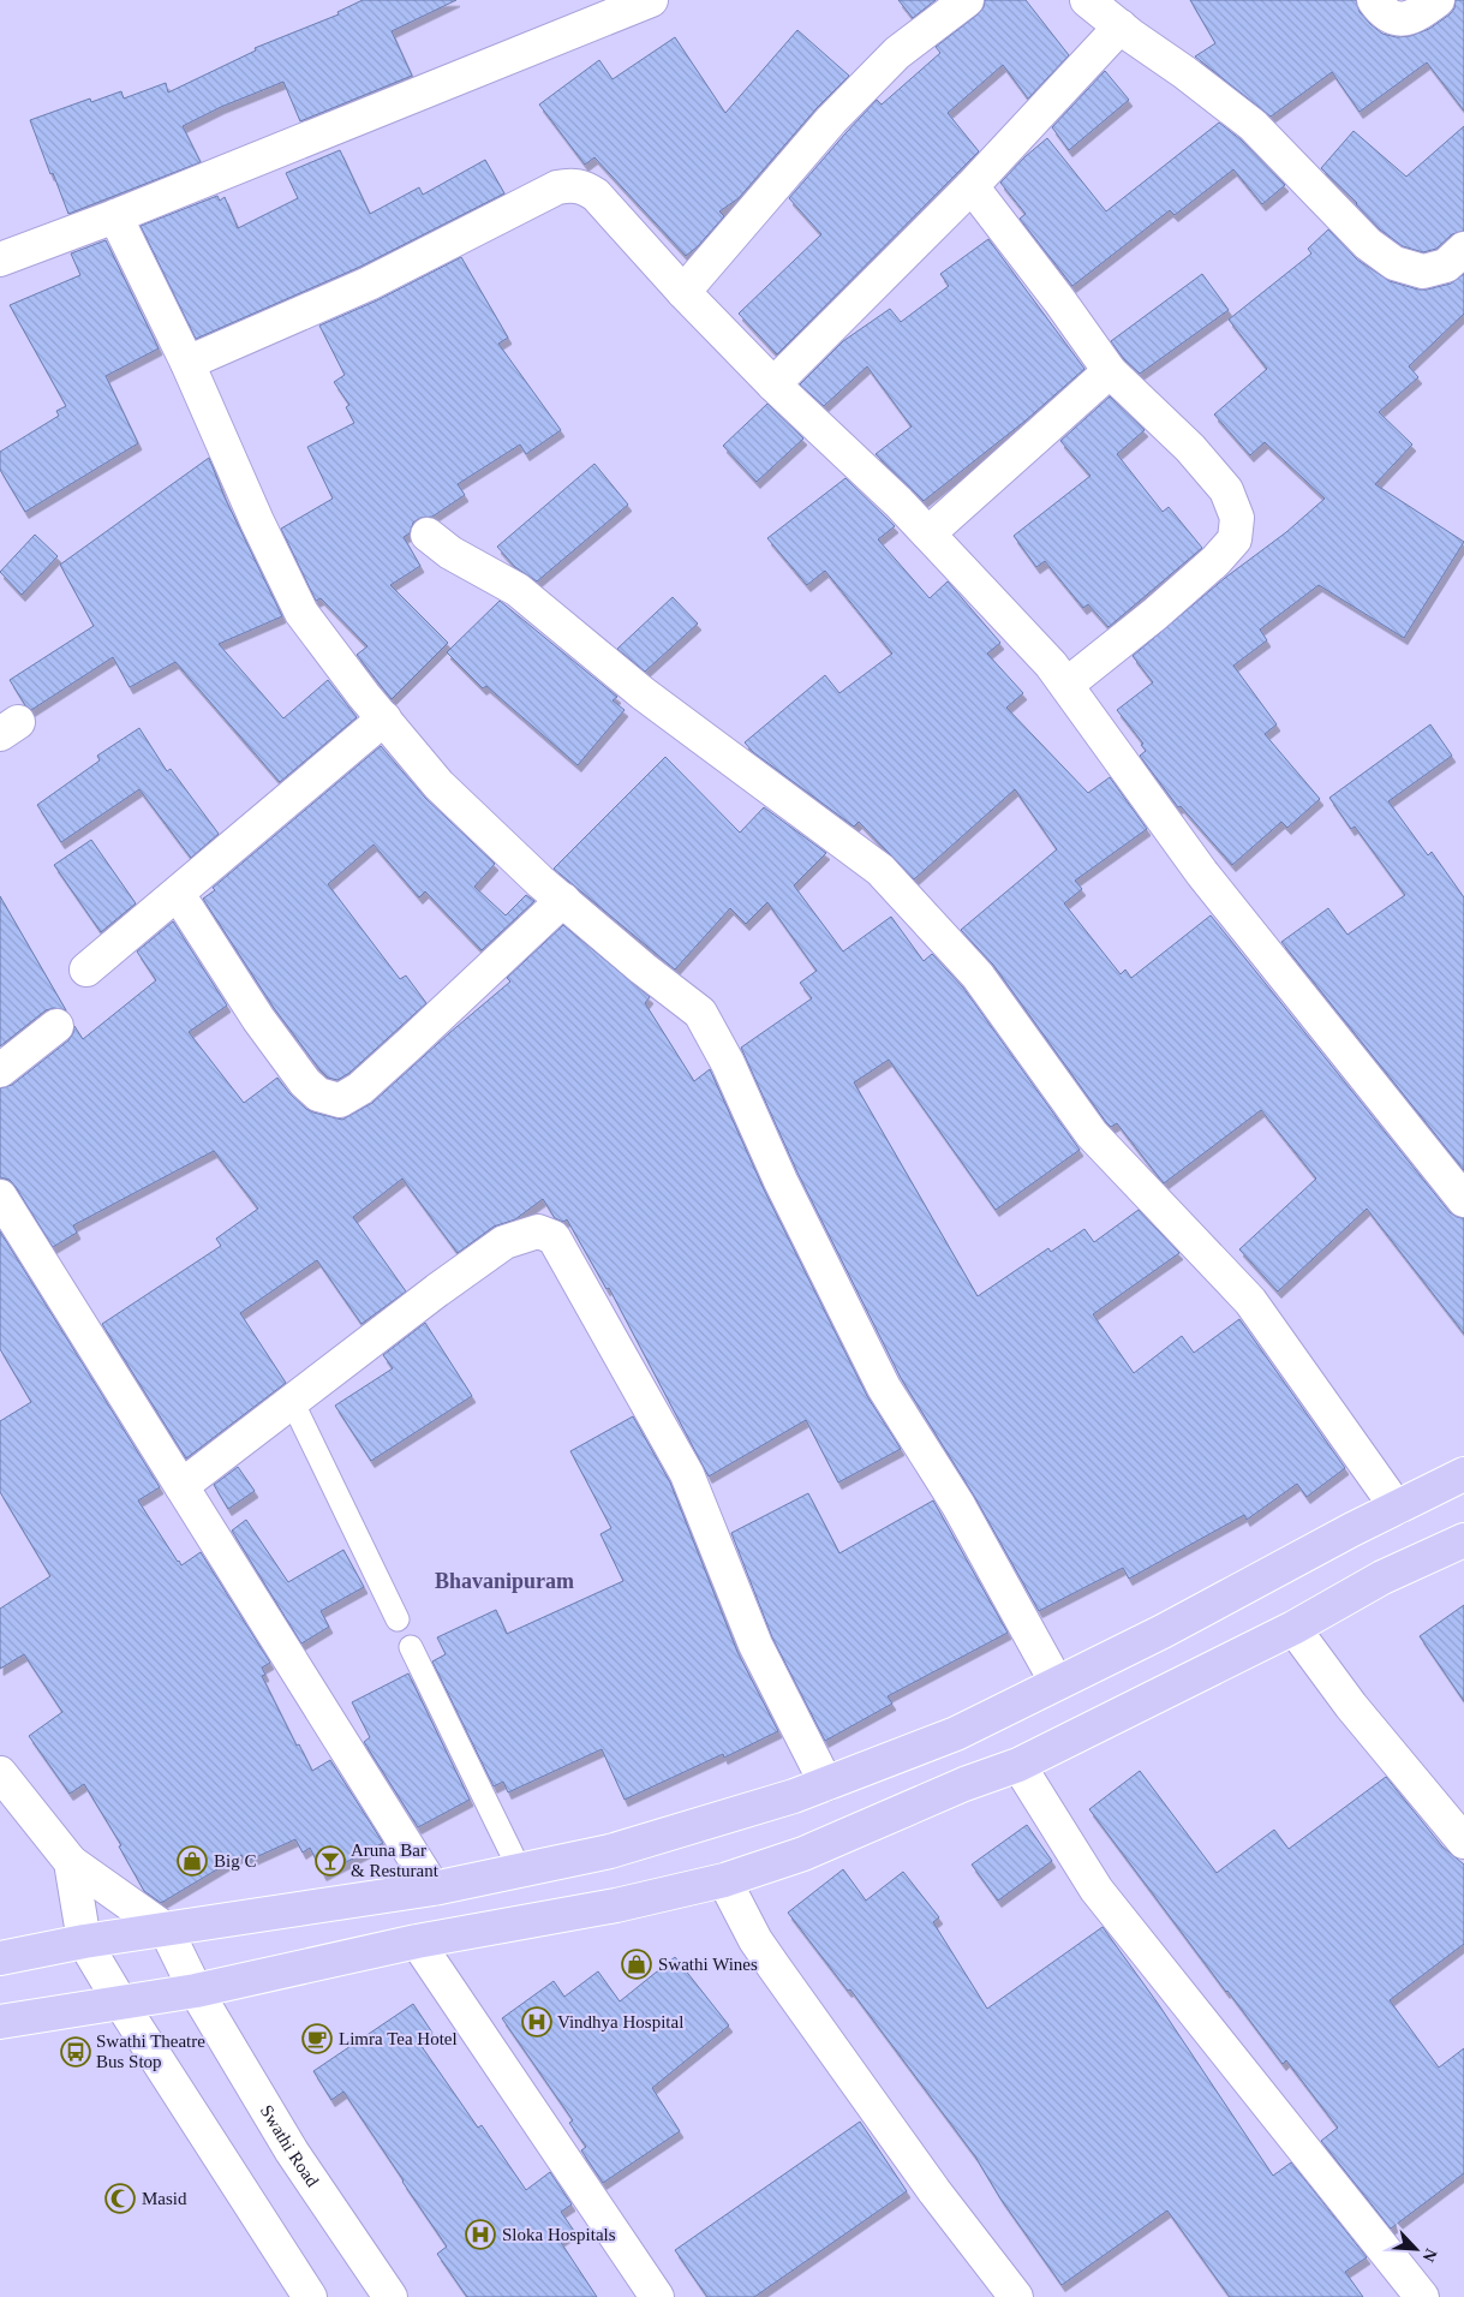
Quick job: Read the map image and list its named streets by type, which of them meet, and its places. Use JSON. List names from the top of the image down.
{
  "streets": {
    "street": ["Swathi Road"]
  },
  "districts": ["Bhavanipuram"],
  "places": {
    "shop": ["Big C", "Swathi Wines"],
    "bar": ["Aruna Bar & Resturant"],
    "hospital": ["Vindhya Hospital", "Sloka Hospitals"],
    "cafe": ["Limra Tea Hotel"],
    "bus stop": ["Swathi Theatre Bus Stop"],
    "mosque": ["Masid"]
  },
  "north": "bottom right"
}
